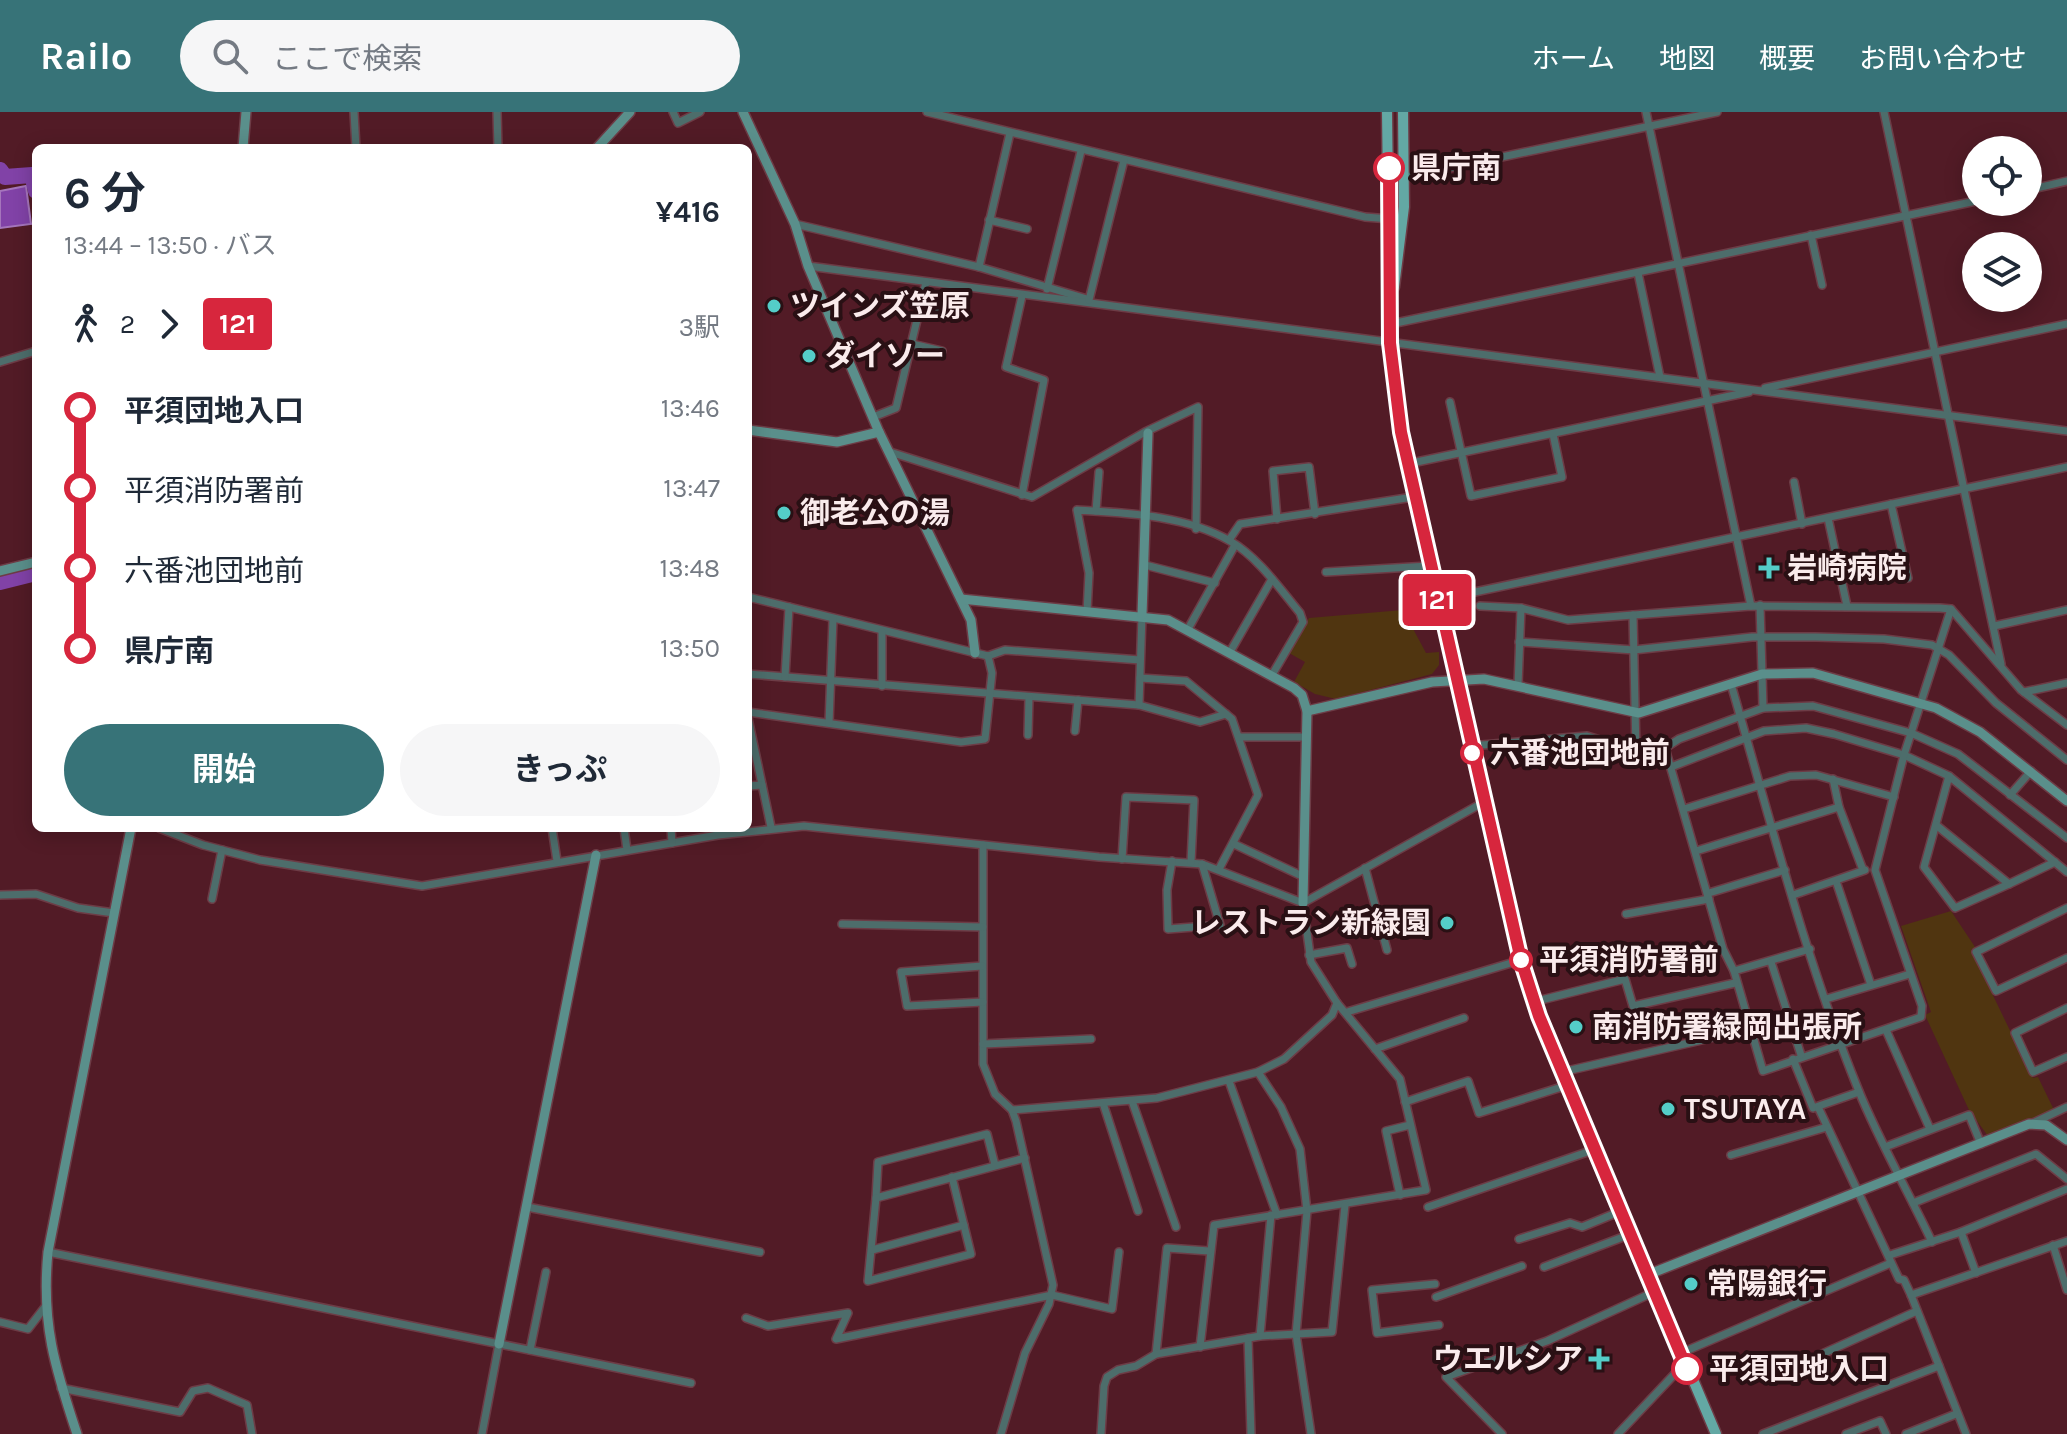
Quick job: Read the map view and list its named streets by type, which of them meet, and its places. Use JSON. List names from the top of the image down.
{
  "places": {
    "other": [
      "県庁南",
      "ツインズ笠原",
      "ダイソー",
      "御老公の湯",
      "六番池団地前",
      "レストラン新緑園",
      "平須消防署前",
      "南消防署緑岡出張所",
      "TSUTAYA",
      "常陽銀行",
      "平須団地入口"
    ],
    "health": ["岩崎病院", "ウエルシア"]
  },
  "lines": ["bus line 121"],
  "page": {
    "header": "Railo",
    "search": "ここで検索",
    "nav": [
      "ホーム",
      "地図",
      "概要",
      "お問い合わせ"
    ],
    "on_map": "121",
    "heading": ["6 分", "13:44 – 13:50 · バス", "¥416"],
    "legs": ["2", "121", "3駅"],
    "list": [
      {
        "name": "平須団地入口",
        "value": "13:46"
      },
      {
        "name": "平須消防署前",
        "value": "13:47"
      },
      {
        "name": "六番池団地前",
        "value": "13:48"
      },
      {
        "name": "県庁南",
        "value": "13:50"
      }
    ],
    "buttons": ["開始", "きっぷ"]
  }
}
